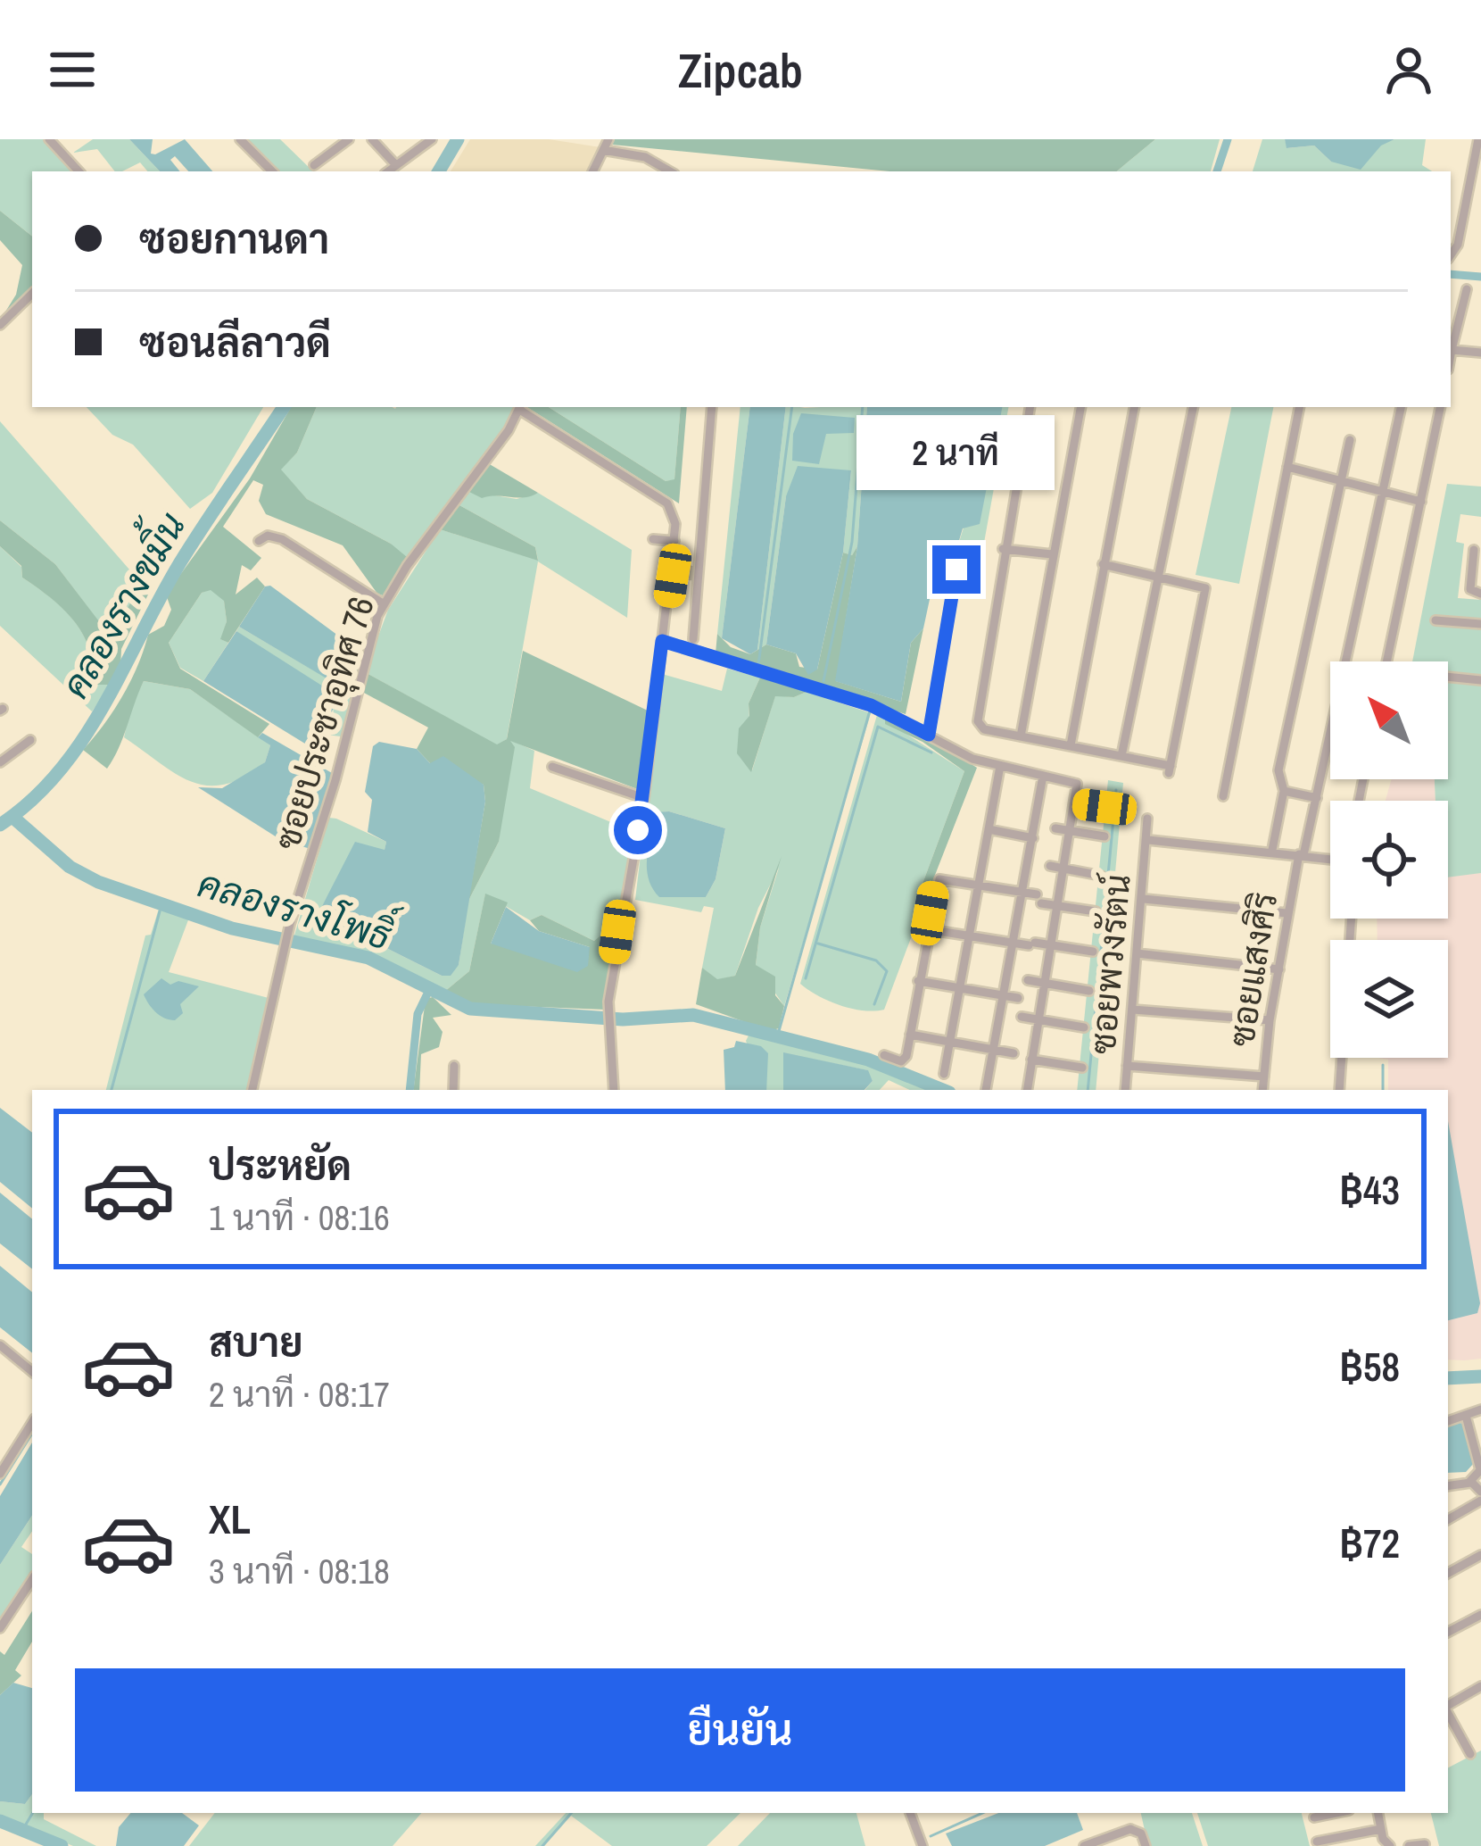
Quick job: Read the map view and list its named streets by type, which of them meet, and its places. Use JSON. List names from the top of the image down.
{
  "streets": {
    "street": ["ซอยประชาอุทิศ 76", "ซอยพวงรัตน์", "ซอยแสงศิริ"]
  },
  "crossings": [
    ["ซอยพวงรัตน์", "ซอยแสงศิริ"]
  ],
  "water": ["คลองรางขมิ้น", "คลองรางโพธิ์"],
  "north": "top left",
  "page": {
    "header": "Zipcab",
    "banner": ["ซอยกานดา", "ซอนลีลาวดี"],
    "bubble": "2 นาที",
    "list": [
      {
        "name": "ประหยัด",
        "note": "1 นาที · 08:16",
        "value": "฿43"
      },
      {
        "name": "สบาย",
        "note": "2 นาที · 08:17",
        "value": "฿58"
      },
      {
        "name": "XL",
        "note": "3 นาที · 08:18",
        "value": "฿72"
      }
    ],
    "buttons": "ยืนยัน"
  }
}
